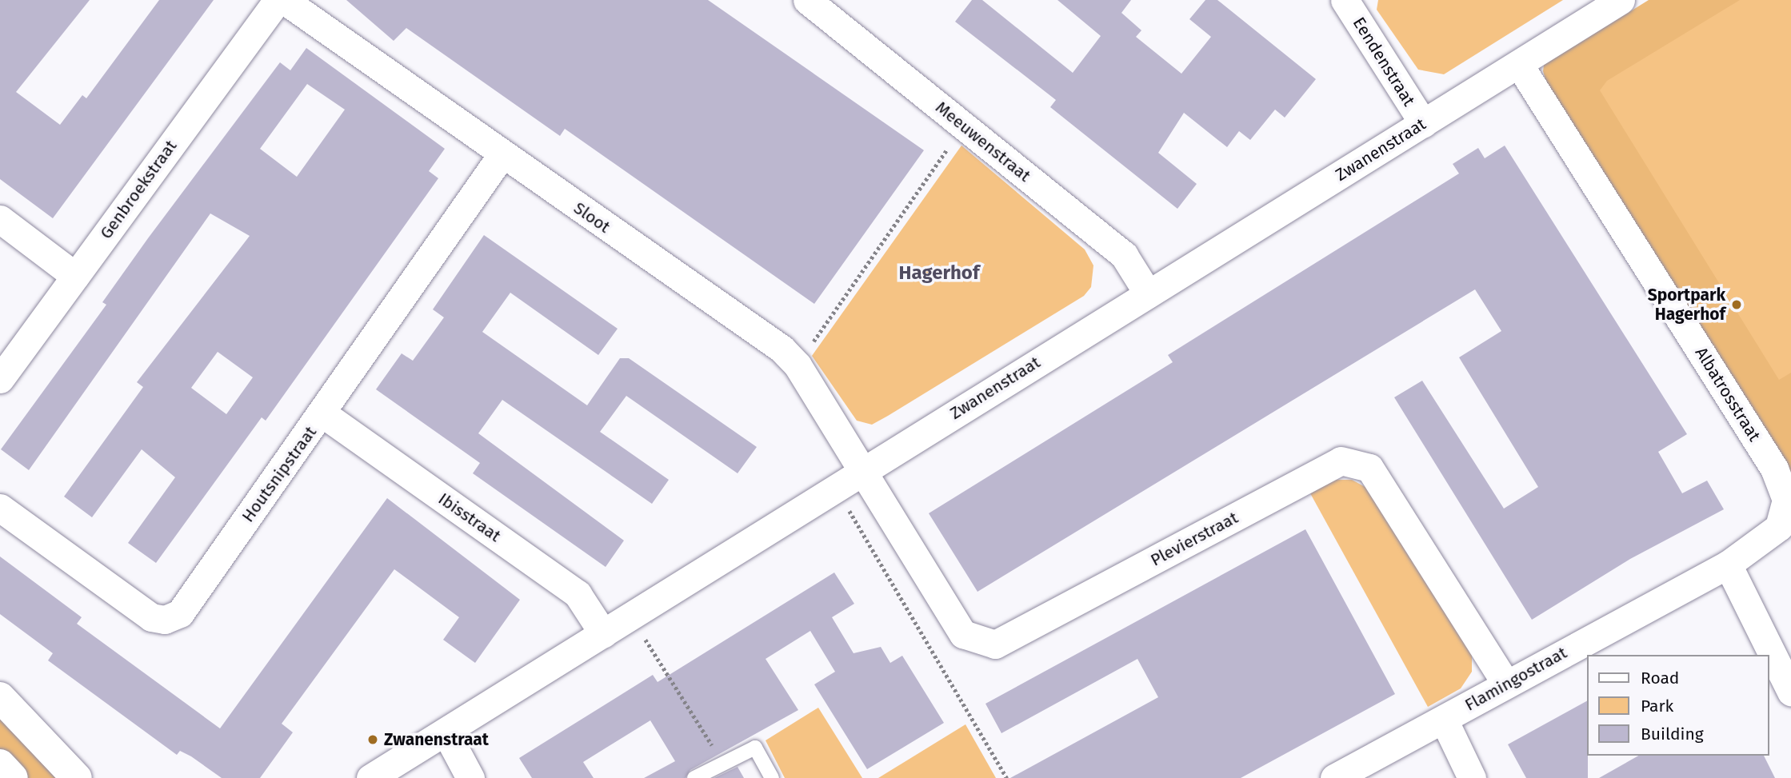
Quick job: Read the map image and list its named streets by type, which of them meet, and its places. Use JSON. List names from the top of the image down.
{
  "streets": {
    "street": [
      "Eendenstraat",
      "Meeuwenstraat",
      "Zwanenstraat",
      "Genbroekstraat",
      "Sloot",
      "Albatrosstraat",
      "Houtsnipstraat",
      "Ibisstraat",
      "Plevierstraat",
      "Flamingostraat"
    ]
  },
  "crossings": [
    ["Eendenstraat", "Zwanenstraat"],
    ["Meeuwenstraat", "Zwanenstraat"],
    ["Zwanenstraat", "Sloot"],
    ["Zwanenstraat", "Albatrosstraat"],
    ["Zwanenstraat", "Ibisstraat"],
    ["Zwanenstraat", "Plevierstraat"],
    ["Sloot", "Houtsnipstraat"],
    ["Sloot", "Plevierstraat"],
    ["Albatrosstraat", "Flamingostraat"],
    ["Houtsnipstraat", "Ibisstraat"],
    ["Plevierstraat", "Flamingostraat"]
  ],
  "districts": ["Hagerhof"],
  "places": ["Sportpark Hagerhof", "Zwanenstraat"],
  "legend": ["Road", "Park", "Building"]
}
